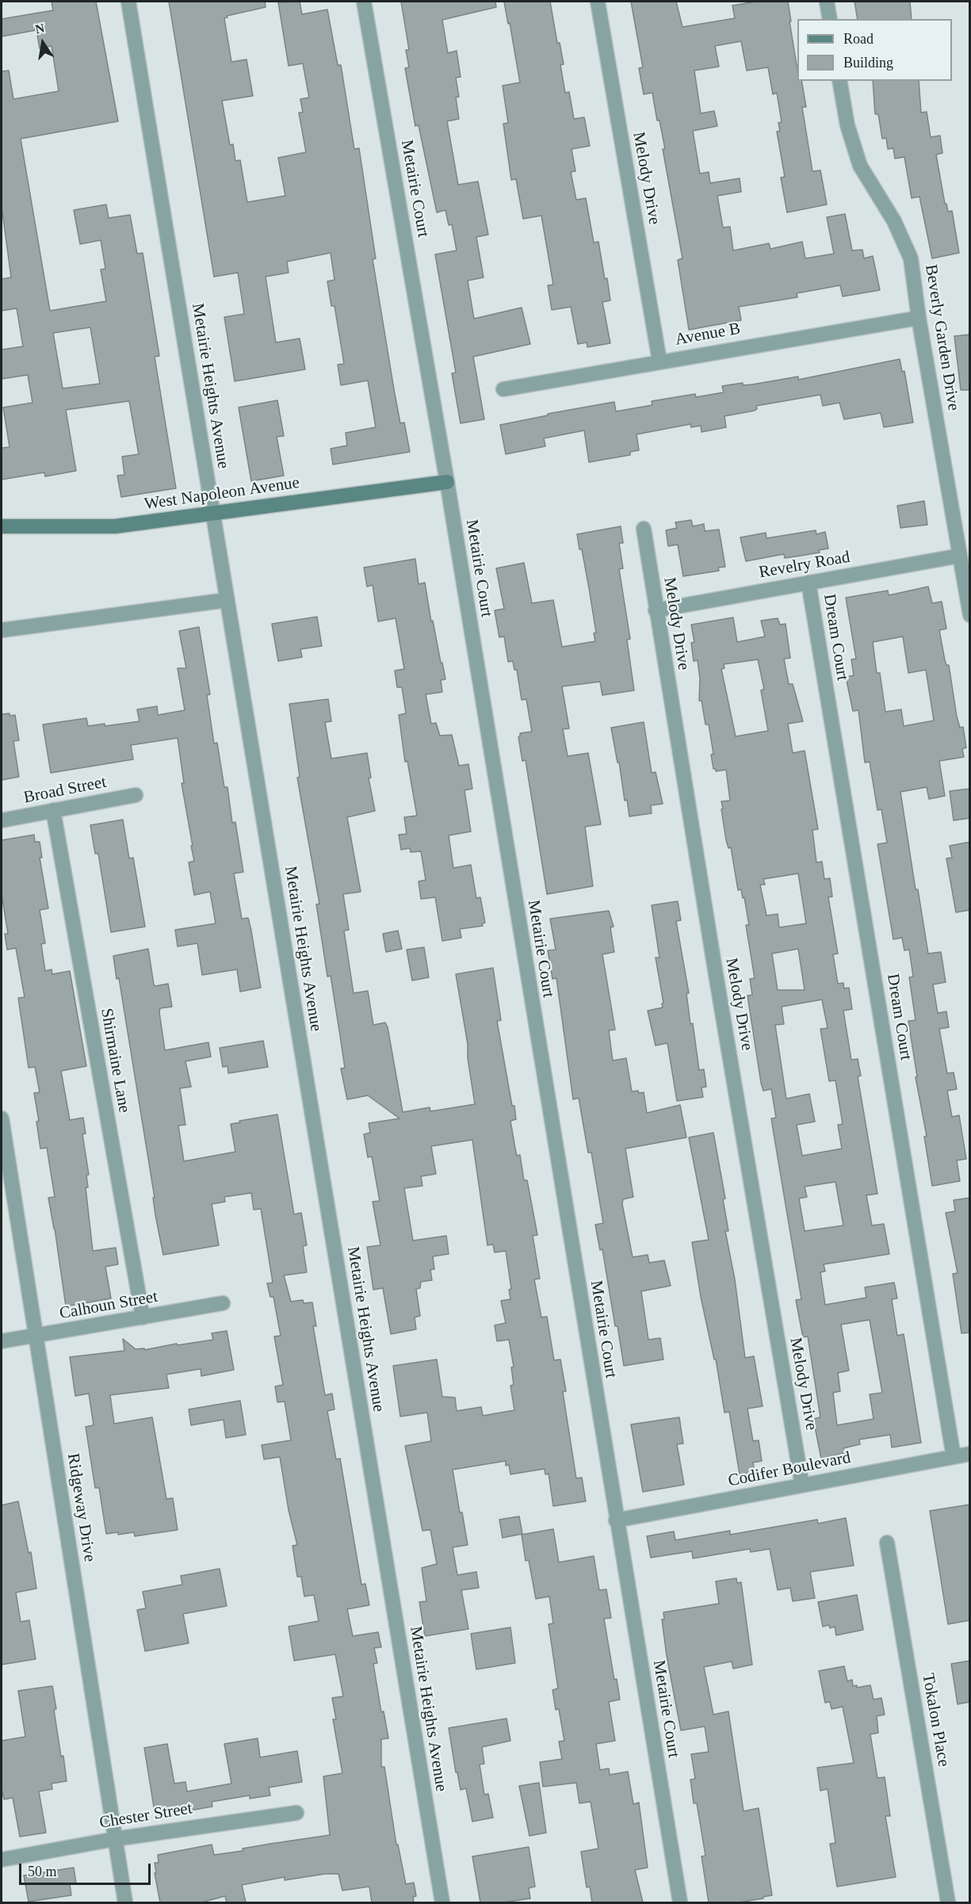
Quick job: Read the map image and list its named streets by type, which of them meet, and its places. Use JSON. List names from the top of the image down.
{
  "streets": {
    "street": [
      "Melody Drive",
      "Metairie Court",
      "Avenue B",
      "Beverly Garden Drive",
      "Metairie Heights Avenue",
      "West Napoleon Avenue",
      "Revelry Road",
      "Dream Court",
      "Broad Street",
      "Shirmaine Lane",
      "Calhoun Street",
      "Codifer Boulevard",
      "Ridgeway Drive",
      "Tokalon Place",
      "Chester Street"
    ]
  },
  "crossings": [
    ["Melody Drive", "Avenue B"],
    ["Melody Drive", "Revelry Road"],
    ["Melody Drive", "Codifer Boulevard"],
    ["Metairie Court", "West Napoleon Avenue"],
    ["Metairie Court", "Codifer Boulevard"],
    ["Avenue B", "Beverly Garden Drive"],
    ["Beverly Garden Drive", "Revelry Road"],
    ["Metairie Heights Avenue", "West Napoleon Avenue"],
    ["Revelry Road", "Dream Court"],
    ["Dream Court", "Codifer Boulevard"],
    ["Broad Street", "Shirmaine Lane"],
    ["Shirmaine Lane", "Calhoun Street"],
    ["Calhoun Street", "Ridgeway Drive"],
    ["Ridgeway Drive", "Chester Street"]
  ],
  "legend": ["Road", "Building"],
  "scale_bar": "50 m",
  "north": "top"
}
